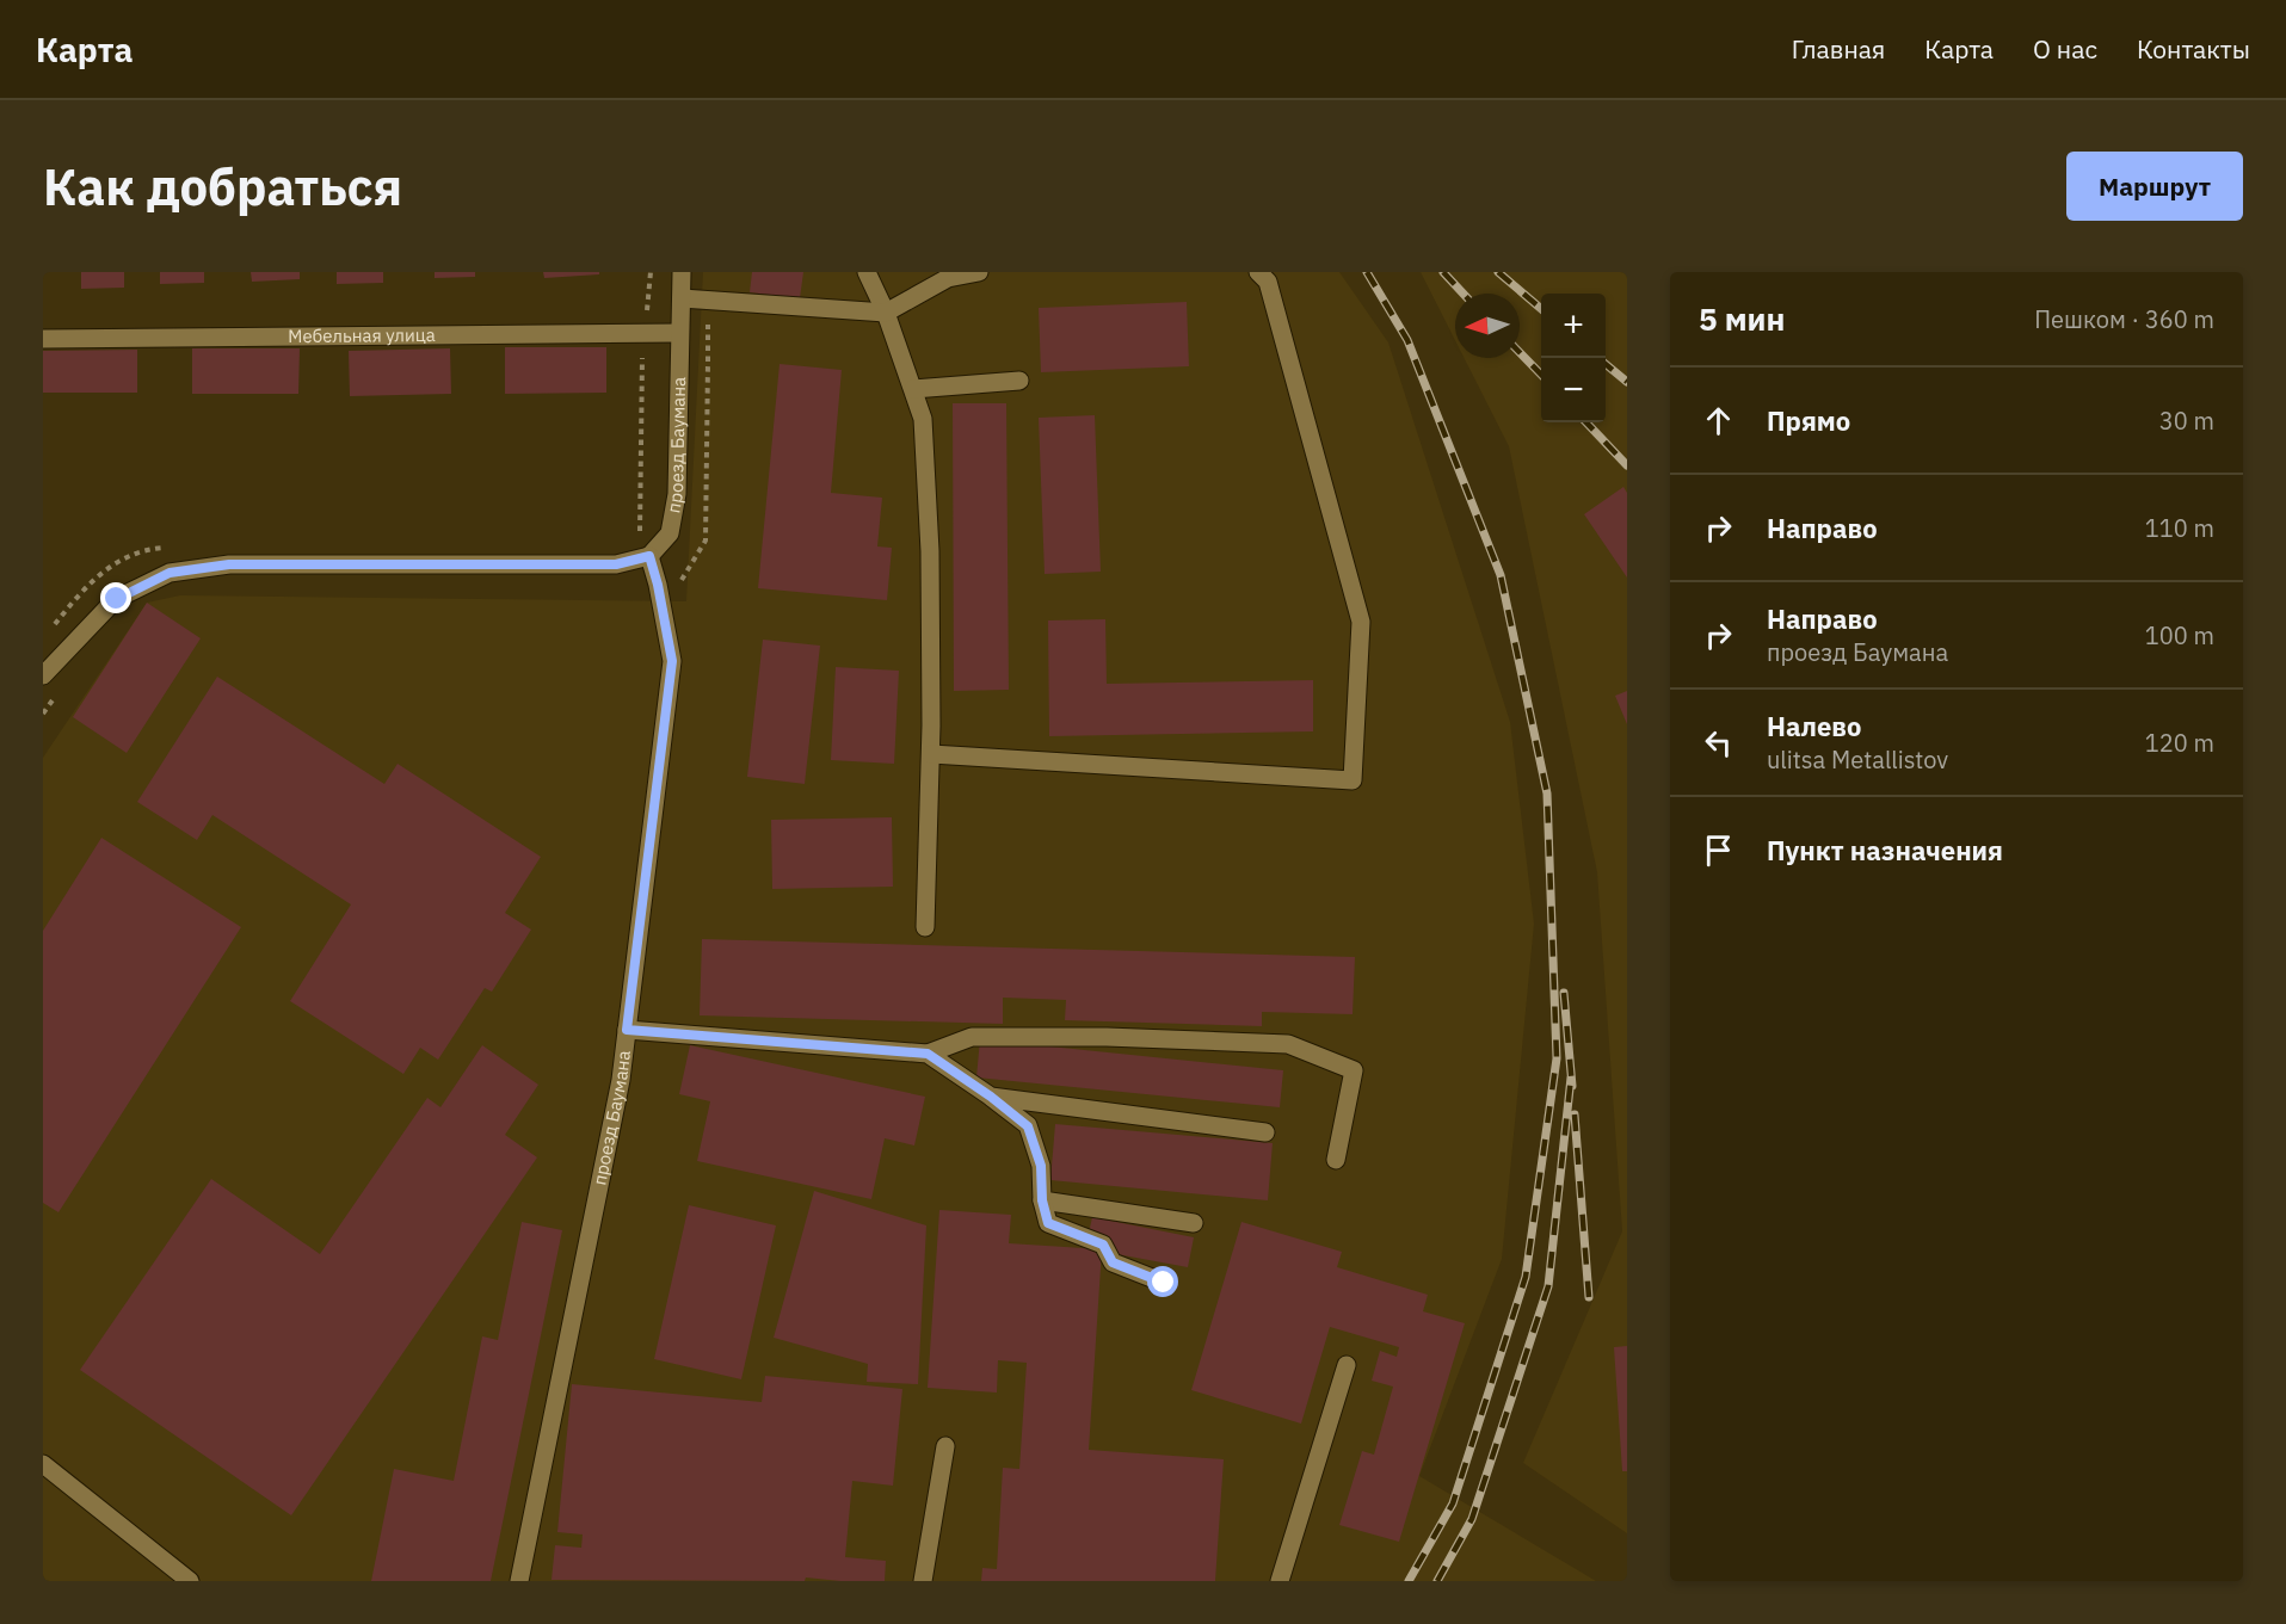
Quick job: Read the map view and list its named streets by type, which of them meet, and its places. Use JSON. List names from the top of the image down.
{
  "streets": {
    "street": ["Мебельная улица", "проезд Баумана"]
  },
  "crossings": [
    ["Мебельная улица", "проезд Баумана"]
  ],
  "north": "left",
  "page": {
    "header": "Карта",
    "nav": [
      "Главная",
      "Карта",
      "О нас",
      "Контакты"
    ],
    "buttons": "Маршрут",
    "title": "Как добраться",
    "heading": ["5 мин", "Пешком · 360 m"],
    "map_buttons": ["+", "−"],
    "list": [
      ["Прямо", "30 m"],
      ["Направо", "110 m"],
      ["Направо", "проезд Баумана", "100 m"],
      ["Налево", "ulitsa Metallistov", "120 m"],
      "Пункт назначения"
    ]
  }
}
